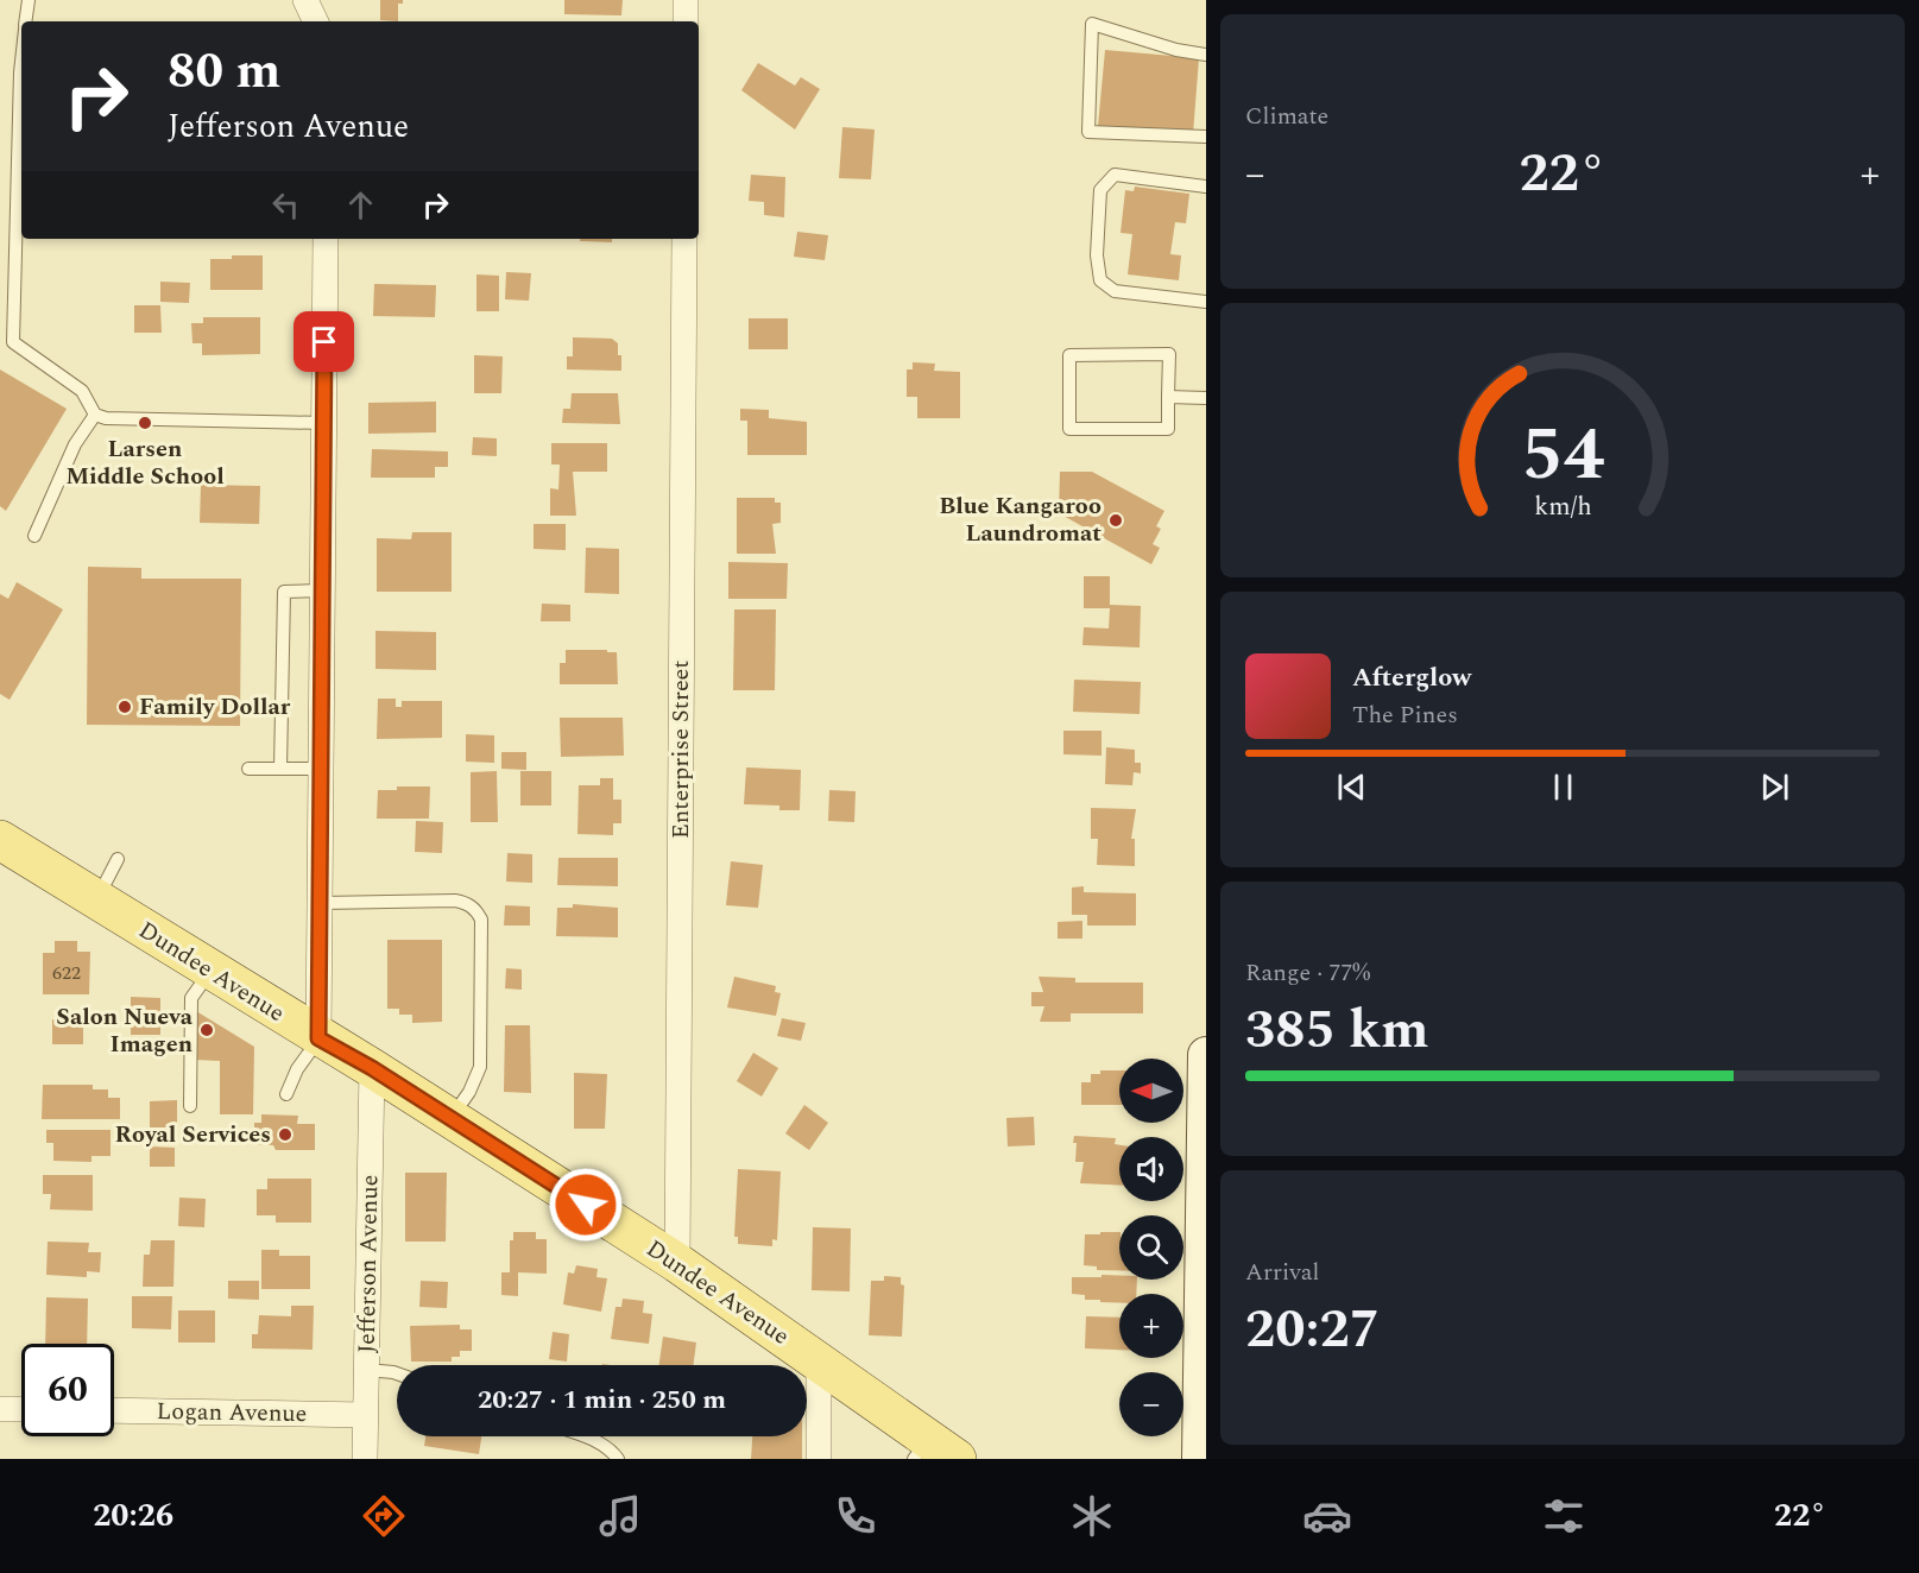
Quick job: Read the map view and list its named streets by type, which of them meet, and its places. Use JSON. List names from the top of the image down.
{
  "streets": {
    "main road": ["Dundee Avenue"],
    "street": ["Enterprise Street", "Jefferson Avenue", "Logan Avenue"]
  },
  "crossings": [
    ["Enterprise Street", "Dundee Avenue"],
    ["Dundee Avenue", "Jefferson Avenue"],
    ["Jefferson Avenue", "Logan Avenue"]
  ],
  "places": [
    "Larsen Middle School",
    "Blue Kangaroo Laundromat",
    "Family Dollar",
    "Salon Nueva Imagen",
    "Royal Services"
  ],
  "house_numbers": ["622"],
  "north": "left",
  "page": {
    "tile": [
      "Climate",
      ["Range · 77%", "385 km"],
      ["Arrival", "20:27"]
    ],
    "turn": ["80 m", "Jefferson Avenue"],
    "heat": ["−", "22°", "+"],
    "song": ["Afterglow", "The Pines"],
    "map_buttons": ["+", "−"],
    "limit": "60",
    "trip": "20:27 · 1 min · 250 m",
    "tabs": ["20:26", "22°"],
    "gauge": ["54", "km/h"]
  }
}
